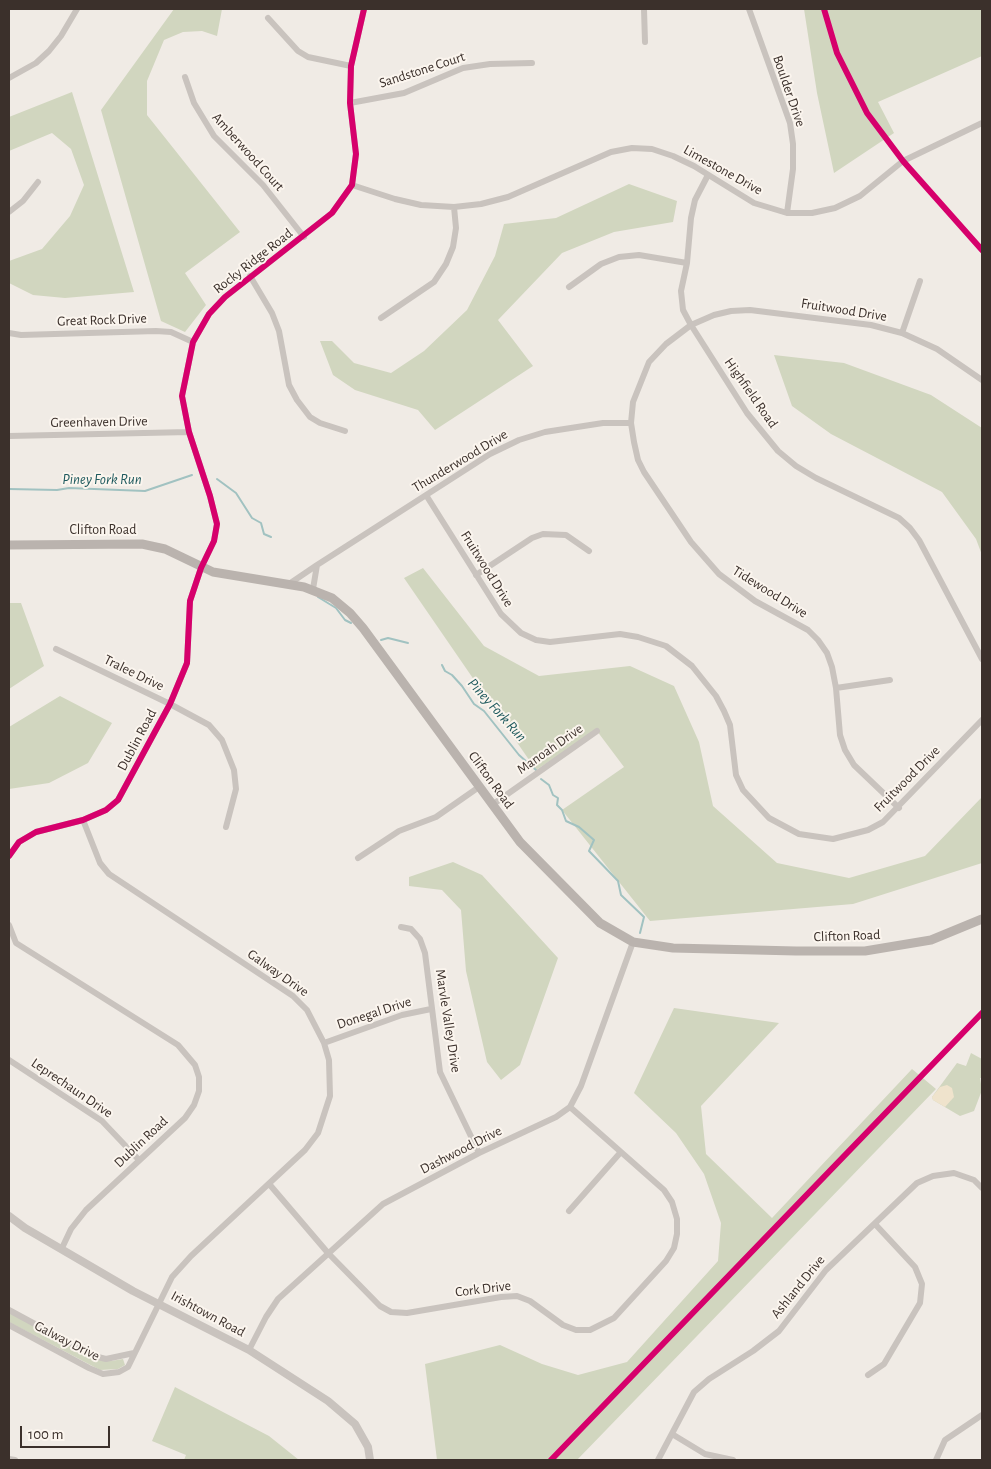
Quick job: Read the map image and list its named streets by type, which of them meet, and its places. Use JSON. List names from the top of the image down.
{
  "streets": {
    "main road": ["Clifton Road"],
    "street": [
      "Sandstone Court",
      "Boulder Drive",
      "Amberwood Court",
      "Limestone Drive",
      "Rocky Ridge Road",
      "Fruitwood Drive",
      "Great Rock Drive",
      "Highfield Road",
      "Greenhaven Drive",
      "Thunderwood Drive",
      "Tidewood Drive",
      "Tralee Drive",
      "Dublin Road",
      "Manoah Drive",
      "Galway Drive",
      "Donegal Drive",
      "Marvle Valley Drive",
      "Leprechaun Drive",
      "Dashwood Drive",
      "Ashland Drive",
      "Cork Drive",
      "Irishtown Road"
    ]
  },
  "crossings": [
    ["Sandstone Court", "Rocky Ridge Road"],
    ["Boulder Drive", "Limestone Drive"],
    ["Amberwood Court", "Rocky Ridge Road"],
    ["Limestone Drive", "Rocky Ridge Road"],
    ["Limestone Drive", "Highfield Road"],
    ["Rocky Ridge Road", "Great Rock Drive"],
    ["Rocky Ridge Road", "Greenhaven Drive"],
    ["Rocky Ridge Road", "Clifton Road"],
    ["Rocky Ridge Road", "Dublin Road"],
    ["Fruitwood Drive", "Highfield Road"],
    ["Fruitwood Drive", "Thunderwood Drive"],
    ["Fruitwood Drive", "Tidewood Drive"],
    ["Highfield Road", "Tidewood Drive"],
    ["Thunderwood Drive", "Clifton Road"],
    ["Thunderwood Drive", "Tidewood Drive"],
    ["Clifton Road", "Dublin Road"],
    ["Clifton Road", "Manoah Drive"],
    ["Tralee Drive", "Dublin Road"],
    ["Dublin Road", "Galway Drive"],
    ["Dublin Road", "Leprechaun Drive"],
    ["Dublin Road", "Irishtown Road"],
    ["Galway Drive", "Donegal Drive"],
    ["Galway Drive", "Cork Drive"],
    ["Galway Drive", "Irishtown Road"],
    ["Donegal Drive", "Marvle Valley Drive"],
    ["Marvle Valley Drive", "Dashwood Drive"],
    ["Dashwood Drive", "Cork Drive"],
    ["Dashwood Drive", "Irishtown Road"]
  ],
  "water": ["Piney Fork Run"],
  "scale_bar": "100 m"
}
